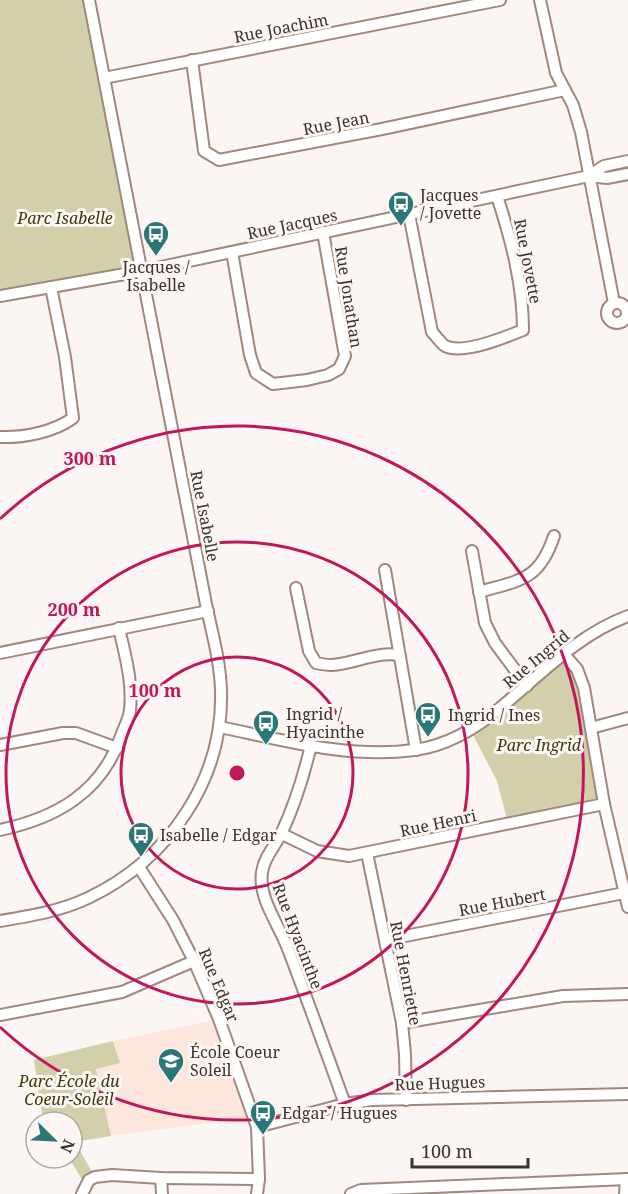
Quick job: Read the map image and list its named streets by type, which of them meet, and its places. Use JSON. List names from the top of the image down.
{
  "streets": {
    "street": [
      "Rue Joachim",
      "Rue Jean",
      "Rue Jacques",
      "Rue Jovette",
      "Rue Jonathan",
      "Rue Isabelle",
      "Rue Ingrid",
      "Rue Henri",
      "Rue Hubert",
      "Rue Hyacinthe",
      "Rue Henriette",
      "Rue Edgar",
      "Rue Hugues"
    ]
  },
  "crossings": [
    ["Rue Joachim", "Rue Jean"],
    ["Rue Joachim", "Rue Isabelle"],
    ["Rue Jacques", "Rue Jovette"],
    ["Rue Jacques", "Rue Jonathan"],
    ["Rue Jacques", "Rue Isabelle"],
    ["Rue Isabelle", "Rue Ingrid"],
    ["Rue Isabelle", "Rue Edgar"],
    ["Rue Ingrid", "Rue Hyacinthe"],
    ["Rue Henri", "Rue Hyacinthe"],
    ["Rue Henri", "Rue Henriette"],
    ["Rue Hubert", "Rue Henriette"],
    ["Rue Hyacinthe", "Rue Hugues"],
    ["Rue Henriette", "Rue Hugues"],
    ["Rue Edgar", "Rue Hugues"]
  ],
  "parks": ["Parc Isabelle", "Parc Ingrid", "Parc École du Coeur-Soleil"],
  "places": {
    "bus stop": [
      "Jacques / Jovette",
      "Jacques / Isabelle",
      "Ingrid / Ines",
      "Ingrid / Hyacinthe",
      "Isabelle / Edgar",
      "Edgar / Hugues"
    ],
    "school or university": ["École Coeur Soleil"]
  },
  "scale_bar": "100 m",
  "north": "bottom right",
  "rings": ["300 m", "200 m", "100 m"]
}
